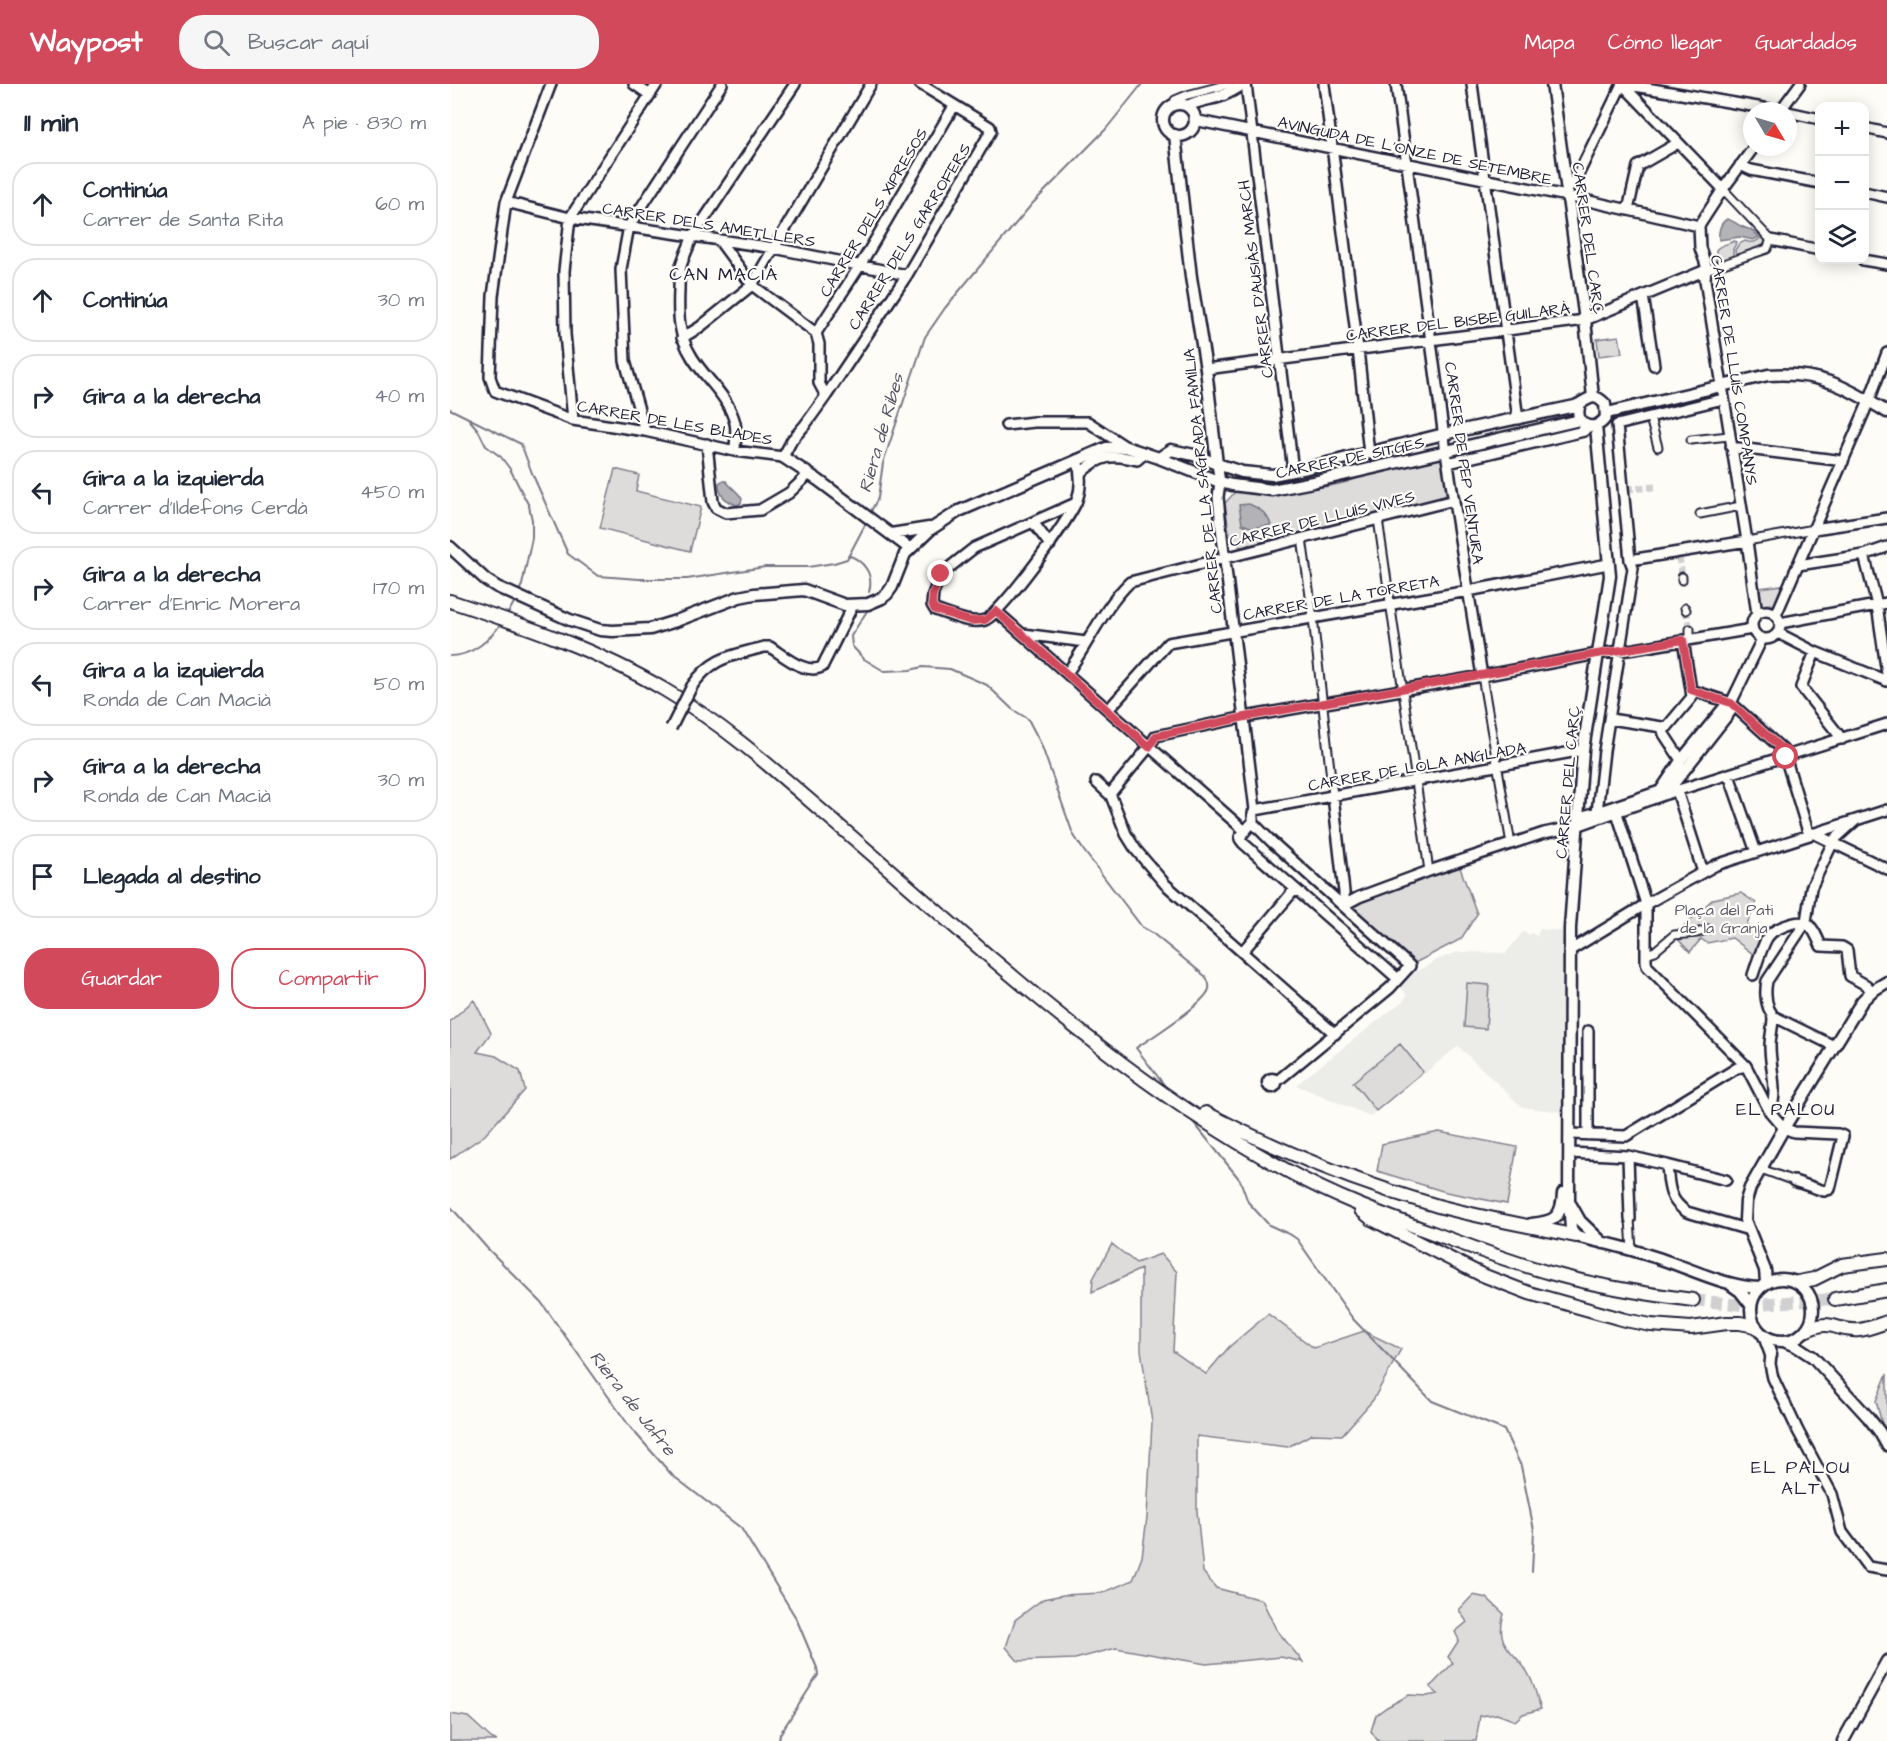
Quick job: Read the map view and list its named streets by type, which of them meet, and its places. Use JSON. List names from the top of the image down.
{
  "streets": {
    "street": [
      "AVINGUDA DE L'ONZE DE SETEMBRE",
      "CARRER DELS XIPRESOS",
      "CARRER DELS AMETLLERS",
      "CARRER DELS GARROFERS",
      "CARRER DEL CARÇ",
      "CARRER D'AUSIÀS MARCH",
      "CARRER DEL BISBE GUILARÀ",
      "CARRER DE LLUÍS COMPANYS",
      "CARRER DE LES BLADES",
      "CARRER DE SITGES",
      "CARRER DE PEP VENTURA",
      "CARRER DE LA SAGRADA FAMÍLIA",
      "CARRER DE LLUÍS VIVES",
      "CARRER DE LA TORRETA",
      "CARRER DE LOLA ANGLADA"
    ]
  },
  "crossings": [
    ["AVINGUDA DE L'ONZE DE SETEMBRE", "CARRER DEL CARÇ"],
    ["AVINGUDA DE L'ONZE DE SETEMBRE", "CARRER D'AUSIÀS MARCH"],
    ["AVINGUDA DE L'ONZE DE SETEMBRE", "CARRER DE LLUÍS COMPANYS"],
    ["AVINGUDA DE L'ONZE DE SETEMBRE", "CARRER DE PEP VENTURA"],
    ["AVINGUDA DE L'ONZE DE SETEMBRE", "CARRER DE LA SAGRADA FAMÍLIA"],
    ["CARRER DELS XIPRESOS", "CARRER DELS AMETLLERS"],
    ["CARRER DELS XIPRESOS", "CARRER DELS GARROFERS"],
    ["CARRER DELS AMETLLERS", "CARRER DELS GARROFERS"],
    ["CARRER DELS AMETLLERS", "CARRER DE LES BLADES"],
    ["CARRER DELS GARROFERS", "CARRER DE LES BLADES"],
    ["CARRER DEL CARÇ", "CARRER DEL BISBE GUILARÀ"],
    ["CARRER DEL CARÇ", "CARRER DE SITGES"],
    ["CARRER DEL CARÇ", "CARRER DE LA TORRETA"],
    ["CARRER DEL CARÇ", "CARRER DE LOLA ANGLADA"],
    ["CARRER D'AUSIÀS MARCH", "CARRER DEL BISBE GUILARÀ"],
    ["CARRER DEL BISBE GUILARÀ", "CARRER DE LLUÍS COMPANYS"],
    ["CARRER DEL BISBE GUILARÀ", "CARRER DE PEP VENTURA"],
    ["CARRER DEL BISBE GUILARÀ", "CARRER DE LA SAGRADA FAMÍLIA"],
    ["CARRER DE SITGES", "CARRER DE PEP VENTURA"],
    ["CARRER DE SITGES", "CARRER DE LA SAGRADA FAMÍLIA"],
    ["CARRER DE PEP VENTURA", "CARRER DE LLUÍS VIVES"],
    ["CARRER DE PEP VENTURA", "CARRER DE LA TORRETA"],
    ["CARRER DE PEP VENTURA", "CARRER DE LOLA ANGLADA"],
    ["CARRER DE LA SAGRADA FAMÍLIA", "CARRER DE LLUÍS VIVES"],
    ["CARRER DE LA SAGRADA FAMÍLIA", "CARRER DE LA TORRETA"],
    ["CARRER DE LA SAGRADA FAMÍLIA", "CARRER DE LOLA ANGLADA"]
  ],
  "districts": ["CAN MACIÀ", "EL PALOU", "EL PALOU ALT"],
  "water": ["Riera de Ribes", "Riera de Jafre"],
  "parks": ["Plaça del Pati de la Granja"],
  "north": "bottom right",
  "page": {
    "header": "Waypost",
    "search": "Buscar aquí",
    "nav": ["Mapa", "Cómo llegar", "Guardados"],
    "heading": ["11 min", "A pie · 830 m"],
    "map_buttons": ["+", "−"],
    "list": [
      ["Continúa", "Carrer de Santa Rita", "60 m"],
      ["Continúa", "30 m"],
      ["Gira a la derecha", "40 m"],
      ["Gira a la izquierda", "Carrer d'Ildefons Cerdà", "450 m"],
      ["Gira a la derecha", "Carrer d'Enric Morera", "170 m"],
      ["Gira a la izquierda", "Ronda de Can Macià", "50 m"],
      ["Gira a la derecha", "Ronda de Can Macià", "30 m"],
      "Llegada al destino"
    ],
    "buttons": ["Guardar", "Compartir"]
  }
}
